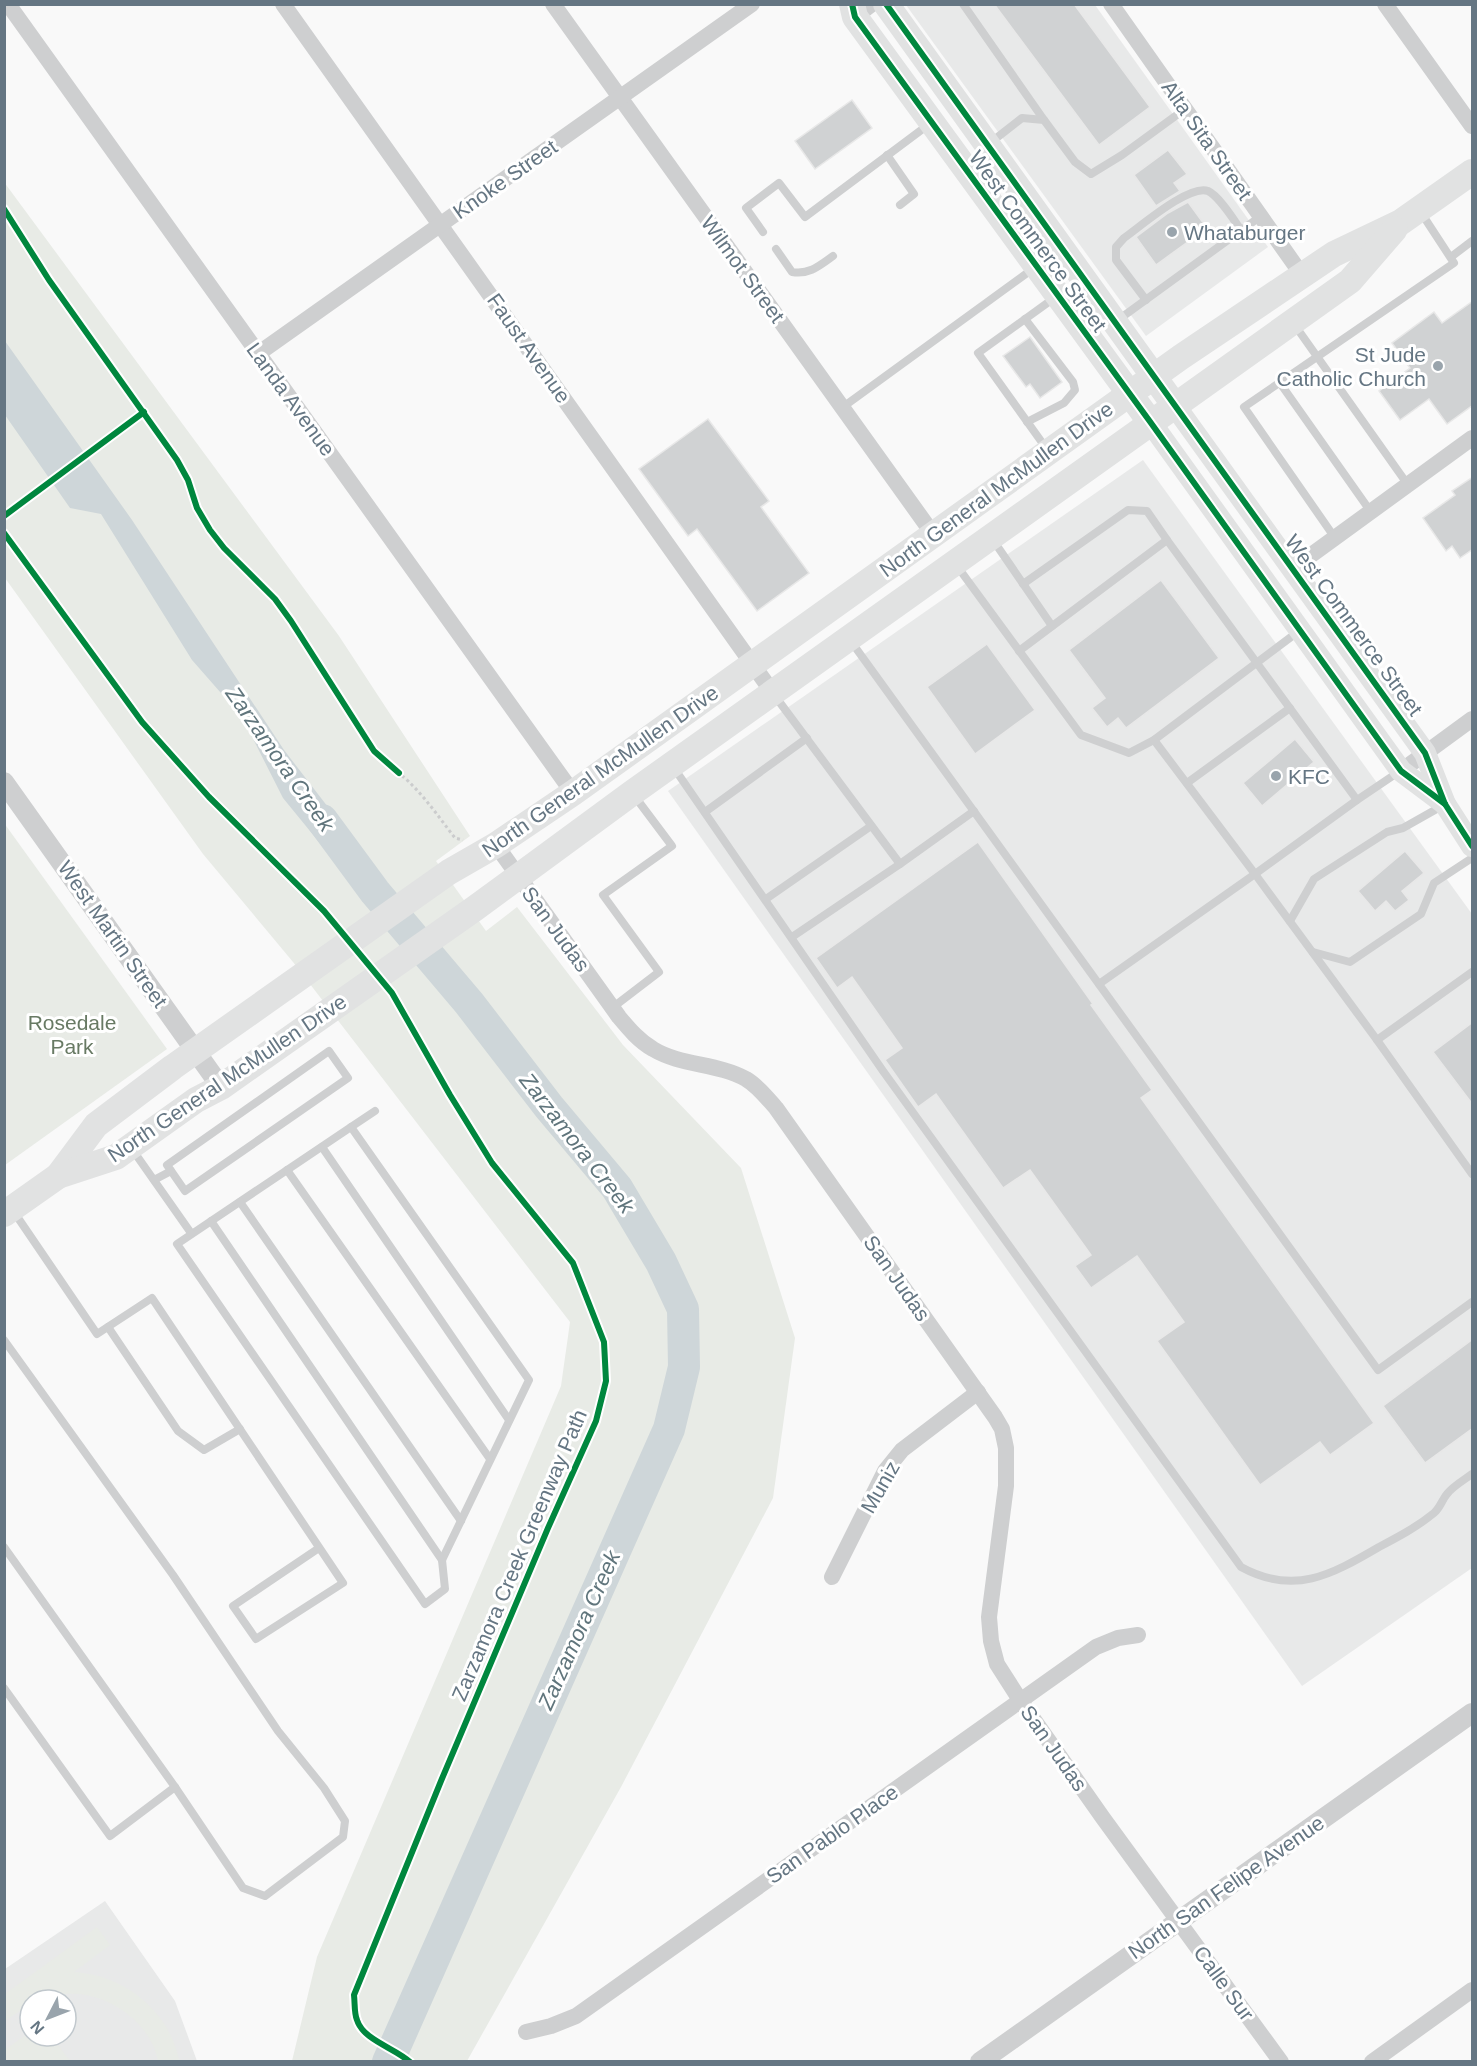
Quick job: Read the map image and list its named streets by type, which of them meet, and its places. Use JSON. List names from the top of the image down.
{
  "streets": {
    "main road": ["West Commerce Street", "North General McMullen Drive"],
    "street": [
      "Alta Sita Street",
      "Knoke Street",
      "Wilmot Street",
      "Faust Avenue",
      "Landa Avenue",
      "San Judas",
      "West Martin Street",
      "Muniz",
      "San Pablo Place",
      "North San Felipe Avenue",
      "Calle Sur"
    ],
    "cycle path": ["Zarzamora Creek Greenway Path"]
  },
  "crossings": [
    ["Alta Sita Street", "North General McMullen Drive"],
    ["Knoke Street", "Wilmot Street"],
    ["Knoke Street", "Faust Avenue"],
    ["Knoke Street", "Landa Avenue"],
    ["West Commerce Street", "North General McMullen Drive"],
    ["Wilmot Street", "North General McMullen Drive"],
    ["Faust Avenue", "North General McMullen Drive"],
    ["Landa Avenue", "North General McMullen Drive"],
    ["North General McMullen Drive", "San Judas"],
    ["North General McMullen Drive", "West Martin Street"],
    ["San Judas", "Muniz"],
    ["San Judas", "San Pablo Place"],
    ["San Judas", "Calle Sur"],
    ["North San Felipe Avenue", "Calle Sur"]
  ],
  "water": ["Zarzamora Creek"],
  "parks": ["Rosedale Park"],
  "places": ["Whataburger", "St Jude Catholic Church", "KFC"],
  "north": "bottom left"
}
